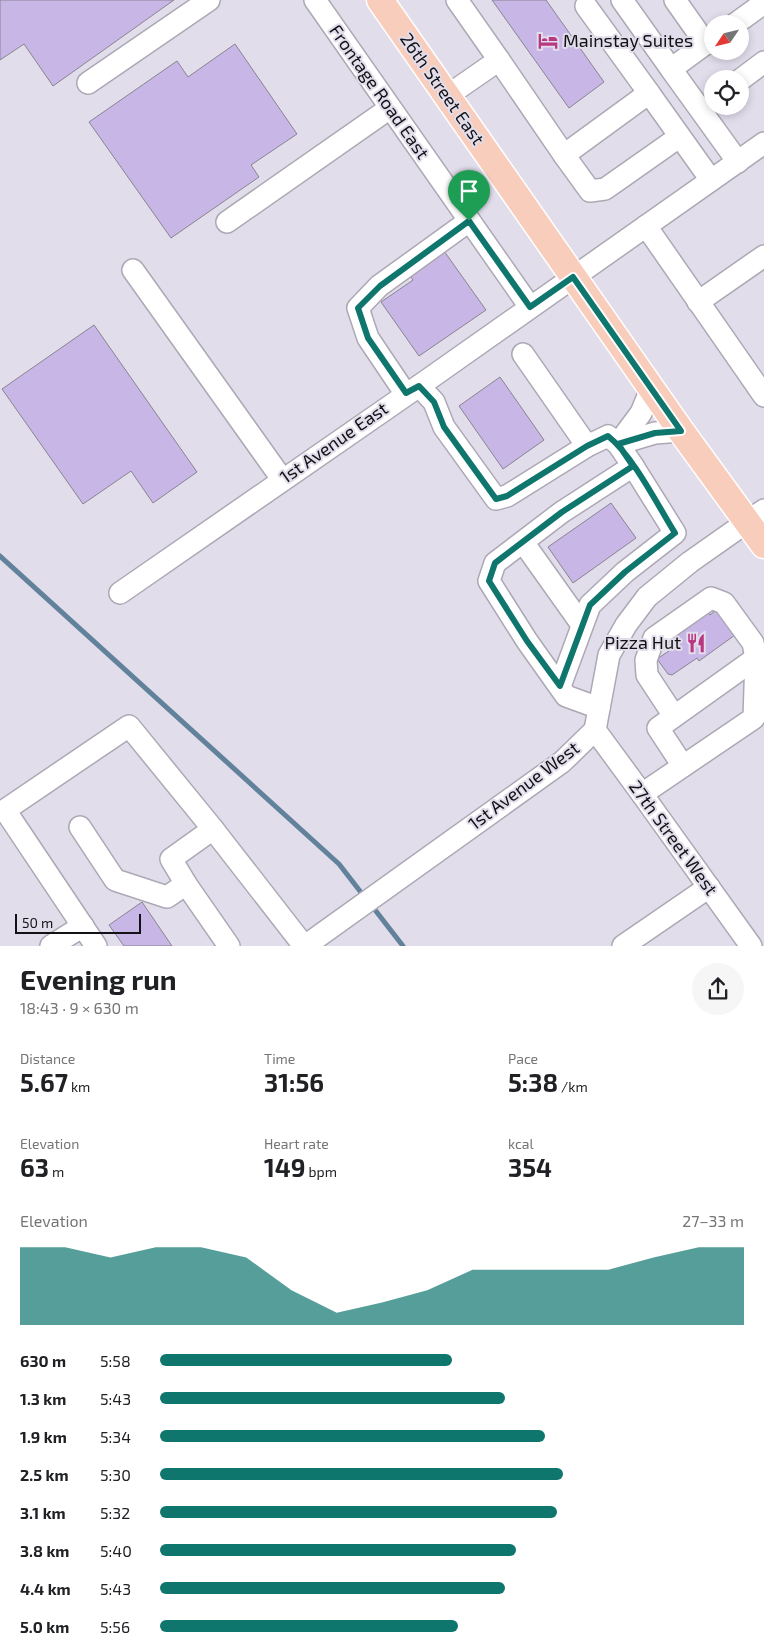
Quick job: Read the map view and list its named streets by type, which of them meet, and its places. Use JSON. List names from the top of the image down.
{
  "streets": {
    "main road": ["26th Street East"],
    "street": [
      "Frontage Road East",
      "1st Avenue East",
      "1st Avenue West",
      "27th Street West"
    ]
  },
  "crossings": [
    ["26th Street East", "1st Avenue East"],
    ["26th Street East", "1st Avenue West"],
    ["Frontage Road East", "1st Avenue East"],
    ["1st Avenue West", "27th Street West"]
  ],
  "places": {
    "hotel": ["Mainstay Suites"],
    "restaurant": ["Pizza Hut"]
  },
  "scale_bar": "50 m",
  "north": "bottom left",
  "page": {
    "scale": "50 m",
    "heading": ["Evening run", "18:43 · 9 × 630 m"],
    "stats": [
      ["Distance", "5.67 km"],
      ["Time", "31:56"],
      ["Pace", "5:38 /km"],
      ["Elevation", "63 m"],
      ["Heart rate", "149 bpm"],
      ["kcal", "354"]
    ],
    "chart": ["Elevation", "27–33 m"],
    "list": [
      {
        "name": "630 m",
        "note": "5:58"
      },
      {
        "name": "1.3 km",
        "note": "5:43"
      },
      {
        "name": "1.9 km",
        "note": "5:34"
      },
      {
        "name": "2.5 km",
        "note": "5:30"
      },
      {
        "name": "3.1 km",
        "note": "5:32"
      },
      {
        "name": "3.8 km",
        "note": "5:40"
      },
      {
        "name": "4.4 km",
        "note": "5:43"
      },
      {
        "name": "5.0 km",
        "note": "5:56"
      }
    ]
  }
}
